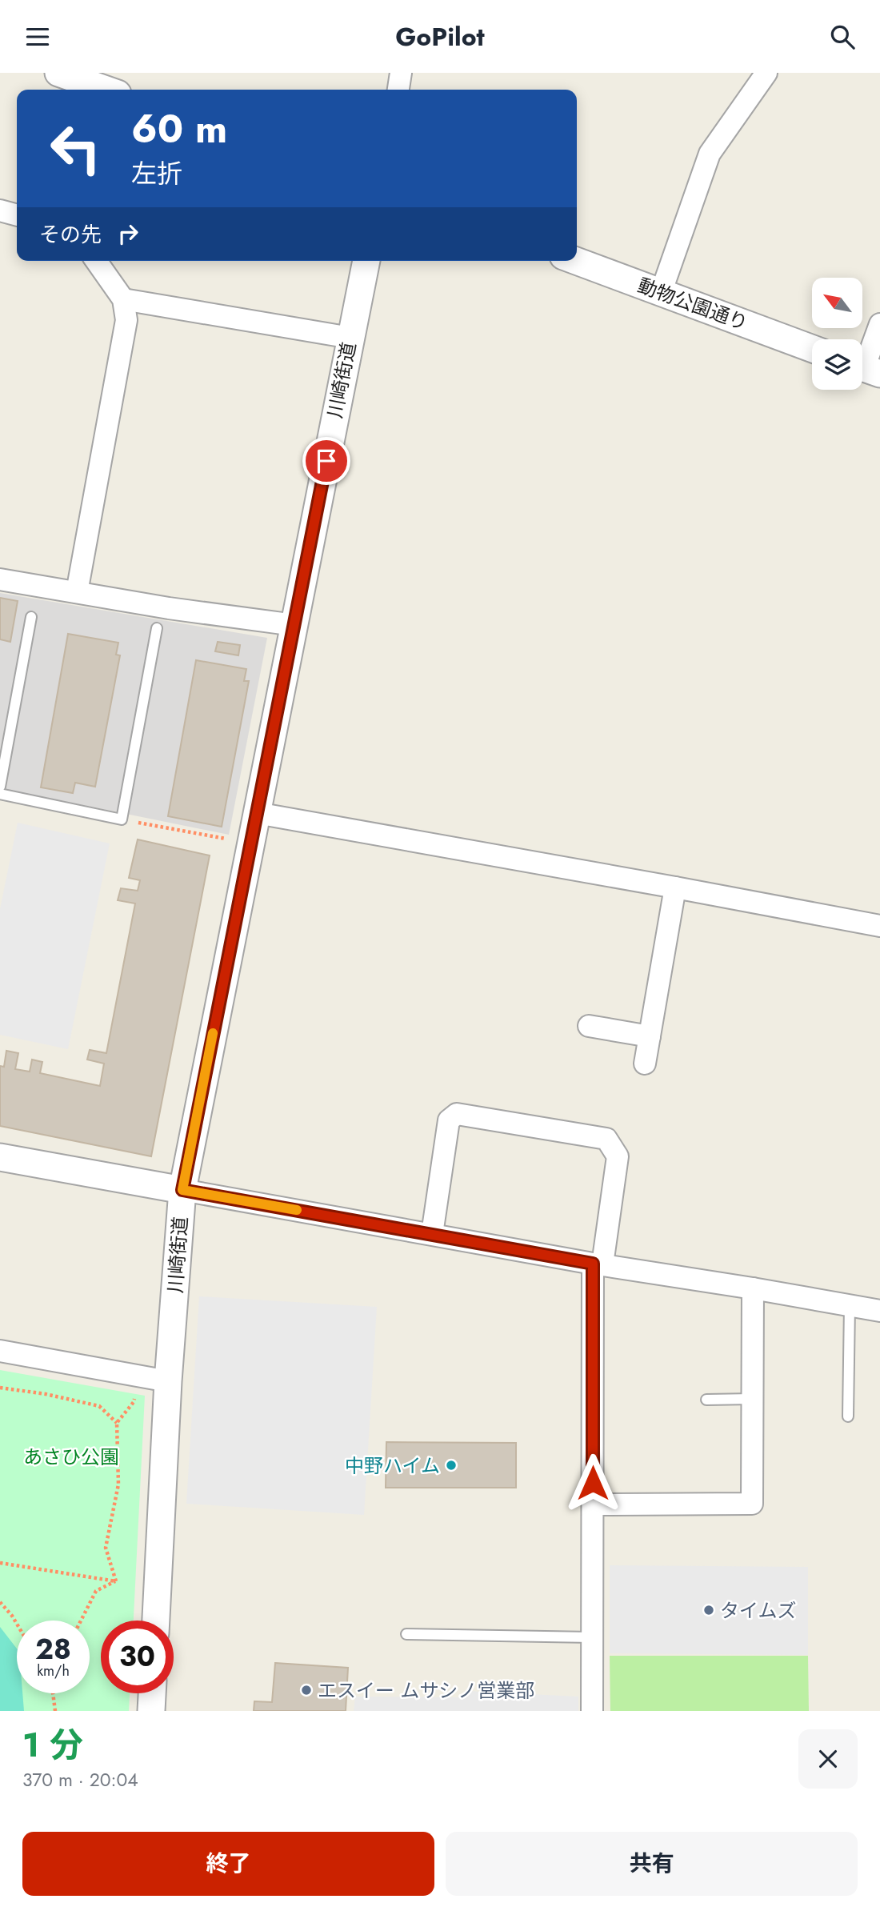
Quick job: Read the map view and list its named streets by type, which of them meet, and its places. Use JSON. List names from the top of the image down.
{
  "streets": {
    "street": ["動物公園通り", "川崎街道"]
  },
  "parks": ["あさひ公園"],
  "places": ["中野ハイム", "タイムズ", "エスイー ムサシノ営業部"],
  "north": "top left",
  "page": {
    "header": "GoPilot",
    "turn": ["60 m", "左折"],
    "then": "その先",
    "speed": "28 km/h",
    "limit": "30",
    "heading": ["1 分", "370 m · 20:04"],
    "buttons": ["終了", "共有"]
  }
}
